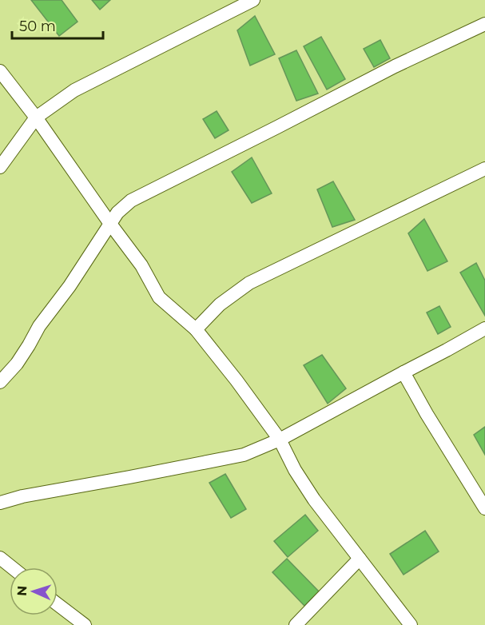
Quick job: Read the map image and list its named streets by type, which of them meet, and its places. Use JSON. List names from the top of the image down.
{
  "scale_bar": "50 m",
  "north": "left"
}
